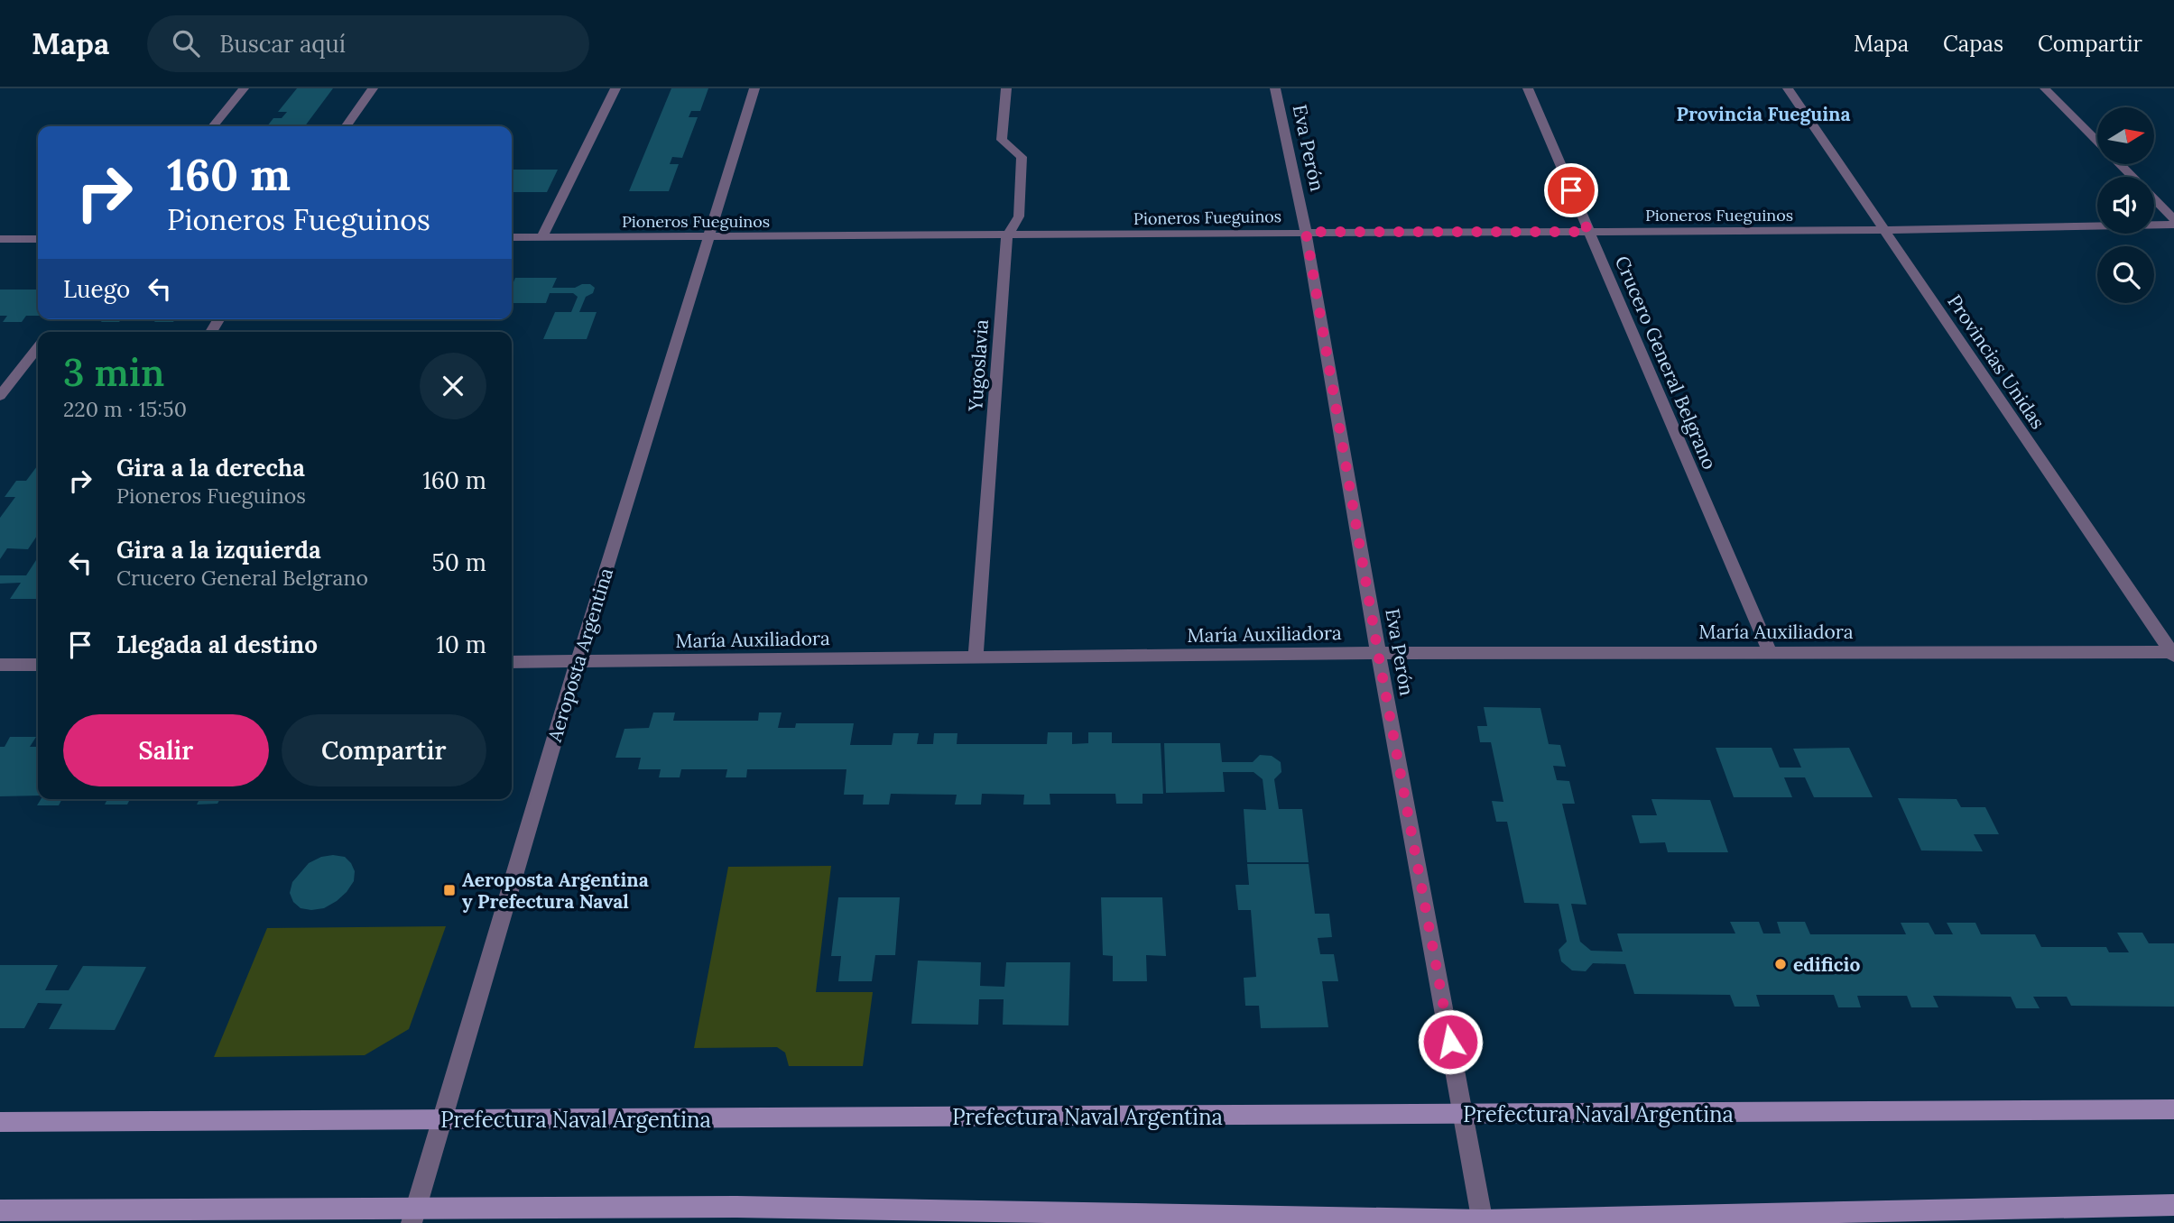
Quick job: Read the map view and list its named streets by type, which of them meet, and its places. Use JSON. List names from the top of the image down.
{
  "streets": {
    "main road": ["Prefectura Naval Argentina"],
    "street": [
      "Eva Perón",
      "Pioneros Fueguinos",
      "Provincias Unidas",
      "Crucero General Belgrano",
      "Yugoslavia",
      "María Auxiliadora",
      "Aeroposta Argentina"
    ]
  },
  "crossings": [
    ["Eva Perón", "Pioneros Fueguinos"],
    ["Eva Perón", "María Auxiliadora"],
    ["Eva Perón", "Prefectura Naval Argentina"],
    ["Pioneros Fueguinos", "Provincias Unidas"],
    ["Pioneros Fueguinos", "Crucero General Belgrano"],
    ["Pioneros Fueguinos", "Yugoslavia"],
    ["Pioneros Fueguinos", "Aeroposta Argentina"],
    ["Provincias Unidas", "María Auxiliadora"],
    ["Crucero General Belgrano", "María Auxiliadora"],
    ["Yugoslavia", "María Auxiliadora"],
    ["María Auxiliadora", "Aeroposta Argentina"],
    ["Aeroposta Argentina", "Prefectura Naval Argentina"]
  ],
  "districts": ["Provincia Fueguina"],
  "places": {
    "transit": ["Aeroposta Argentina y Prefectura Naval"],
    "other": ["edificio"]
  },
  "north": "right",
  "page": {
    "header": "Mapa",
    "search": "Buscar aquí",
    "nav": ["Mapa", "Capas", "Compartir"],
    "turn": ["160 m", "Pioneros Fueguinos"],
    "then": "Luego",
    "heading": ["3 min", "220 m · 15:50"],
    "list": [
      {
        "name": "Gira a la derecha",
        "note": "Pioneros Fueguinos",
        "value": "160 m"
      },
      {
        "name": "Gira a la izquierda",
        "note": "Crucero General Belgrano",
        "value": "50 m"
      },
      {
        "name": "Llegada al destino",
        "value": "10 m"
      }
    ],
    "buttons": ["Salir", "Compartir"]
  }
}
